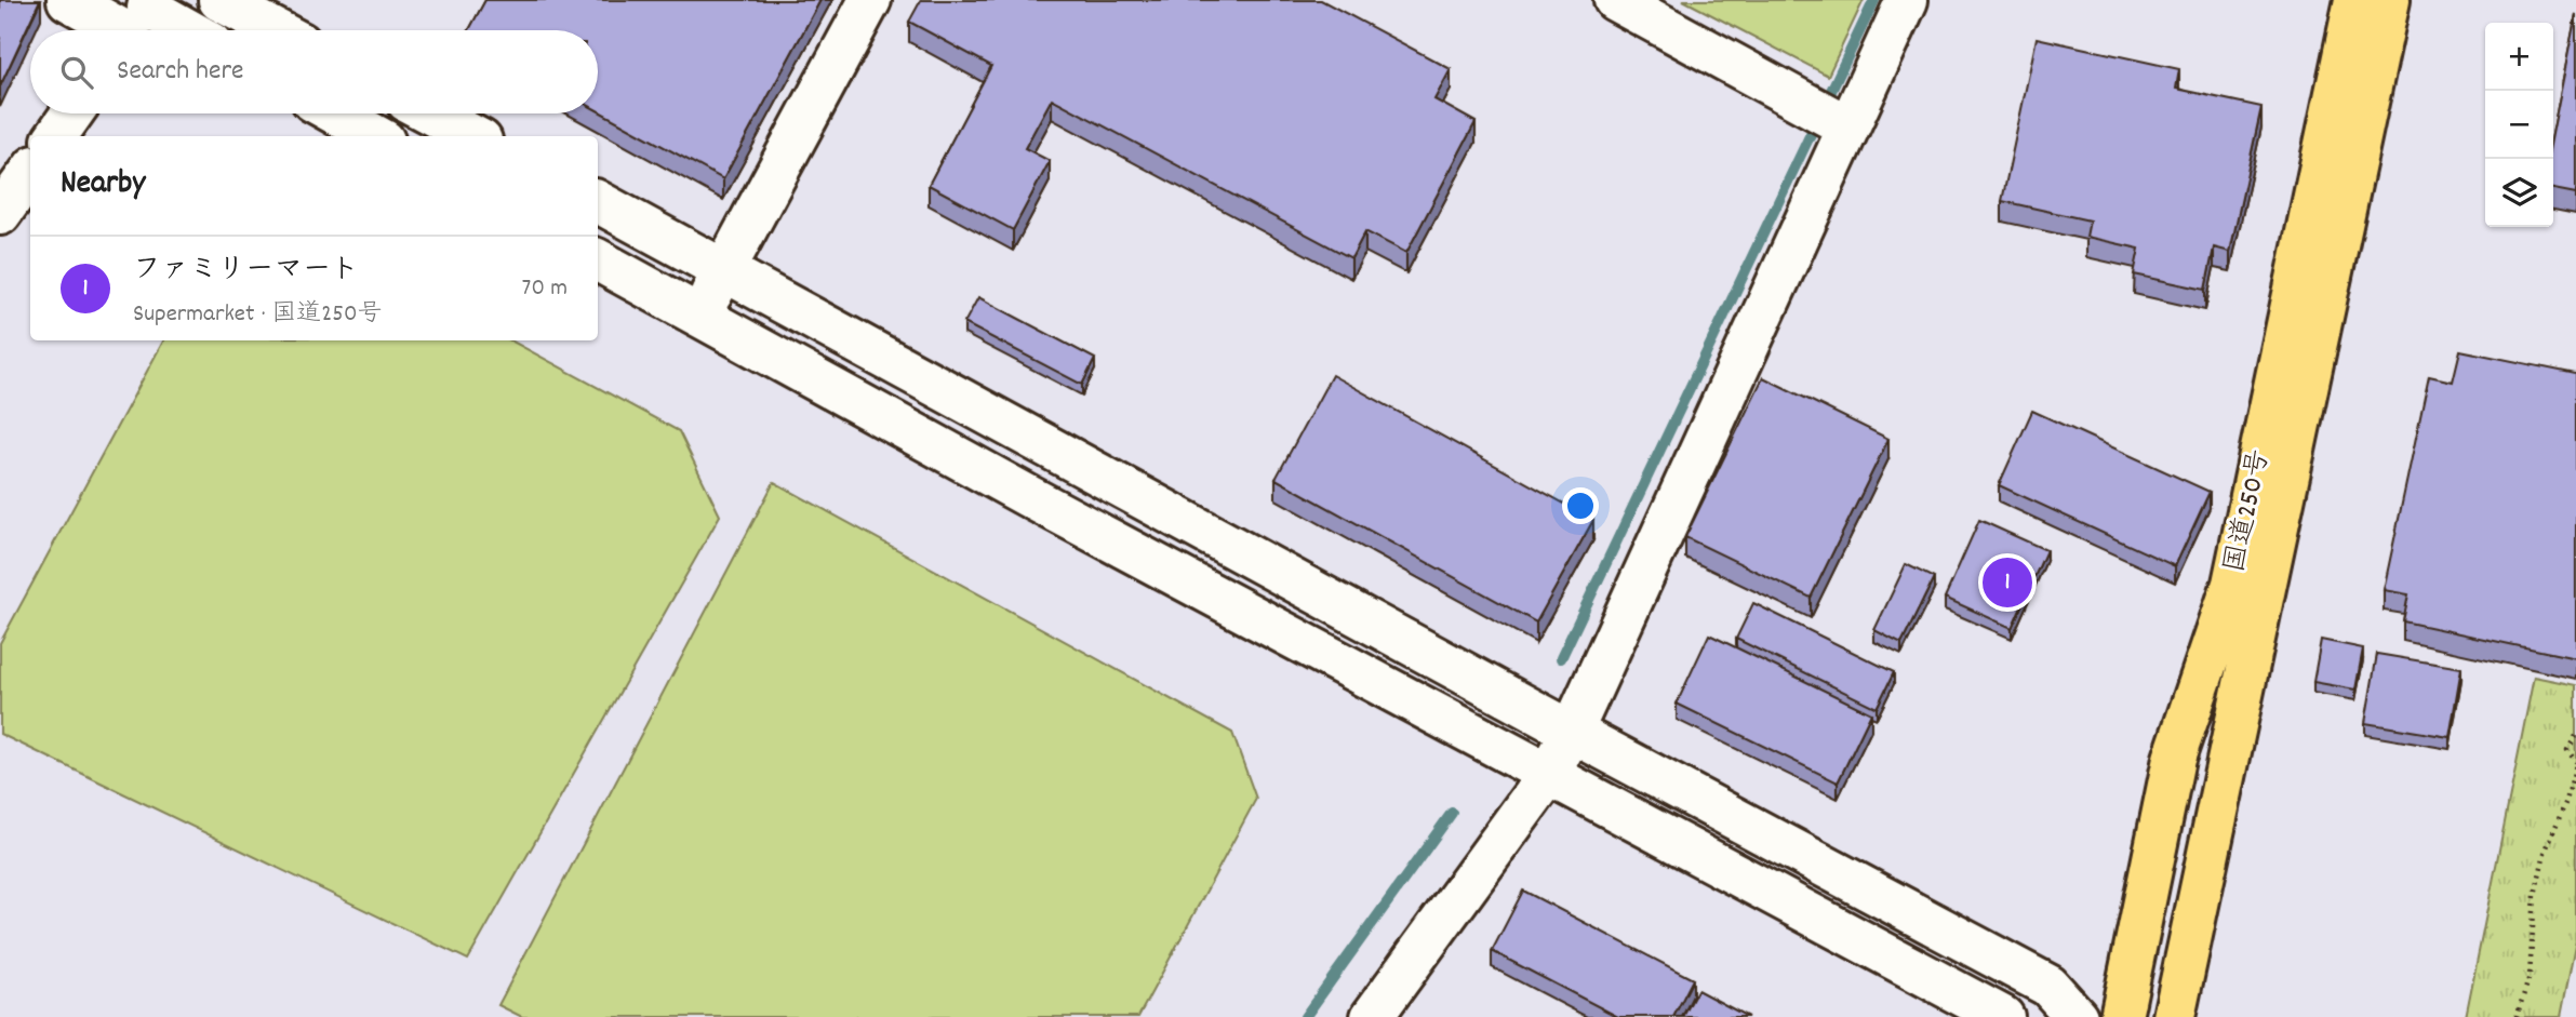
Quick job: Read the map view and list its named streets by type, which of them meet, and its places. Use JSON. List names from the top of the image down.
{
  "streets": {
    "highway": ["国道250号"]
  },
  "page": {
    "map_buttons": ["+", "−"],
    "search": "Search here",
    "heading": "Nearby",
    "list": [
      {
        "mark": "1",
        "name": "ファミリーマート",
        "note": "Supermarket · 国道250号",
        "value": "70 m"
      }
    ],
    "pins": "1"
  }
}
